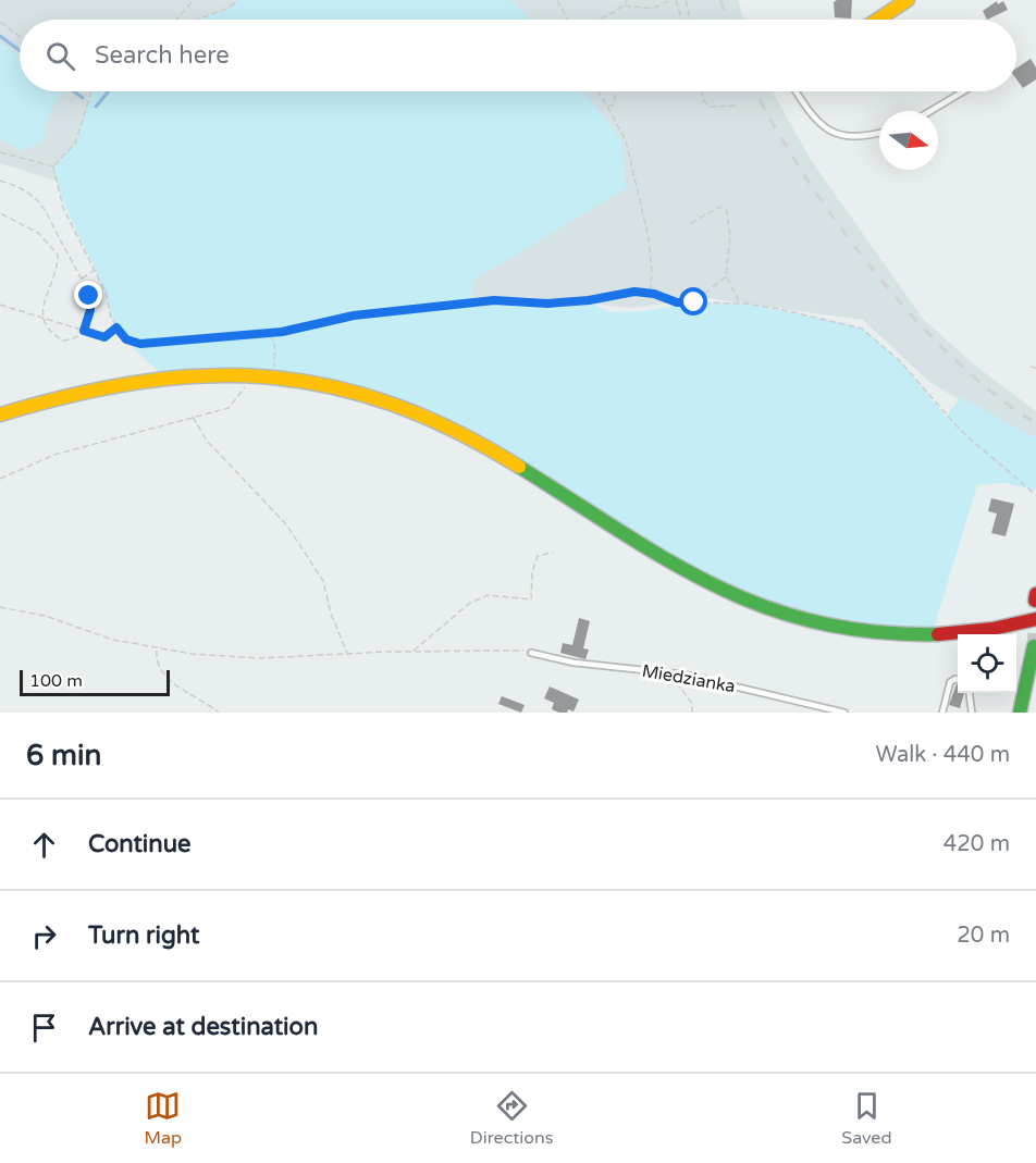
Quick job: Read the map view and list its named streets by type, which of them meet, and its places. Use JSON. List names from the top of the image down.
{
  "streets": {
    "lane": ["Miedzianka"]
  },
  "scale_bar": "100 m",
  "north": "right",
  "page": {
    "search": "Search here",
    "scale": "100 m",
    "heading": ["6 min", "Walk · 440 m"],
    "list": [
      ["Continue", "420 m"],
      ["Turn right", "20 m"],
      "Arrive at destination"
    ],
    "nav": ["Map", "Directions", "Saved"]
  }
}
